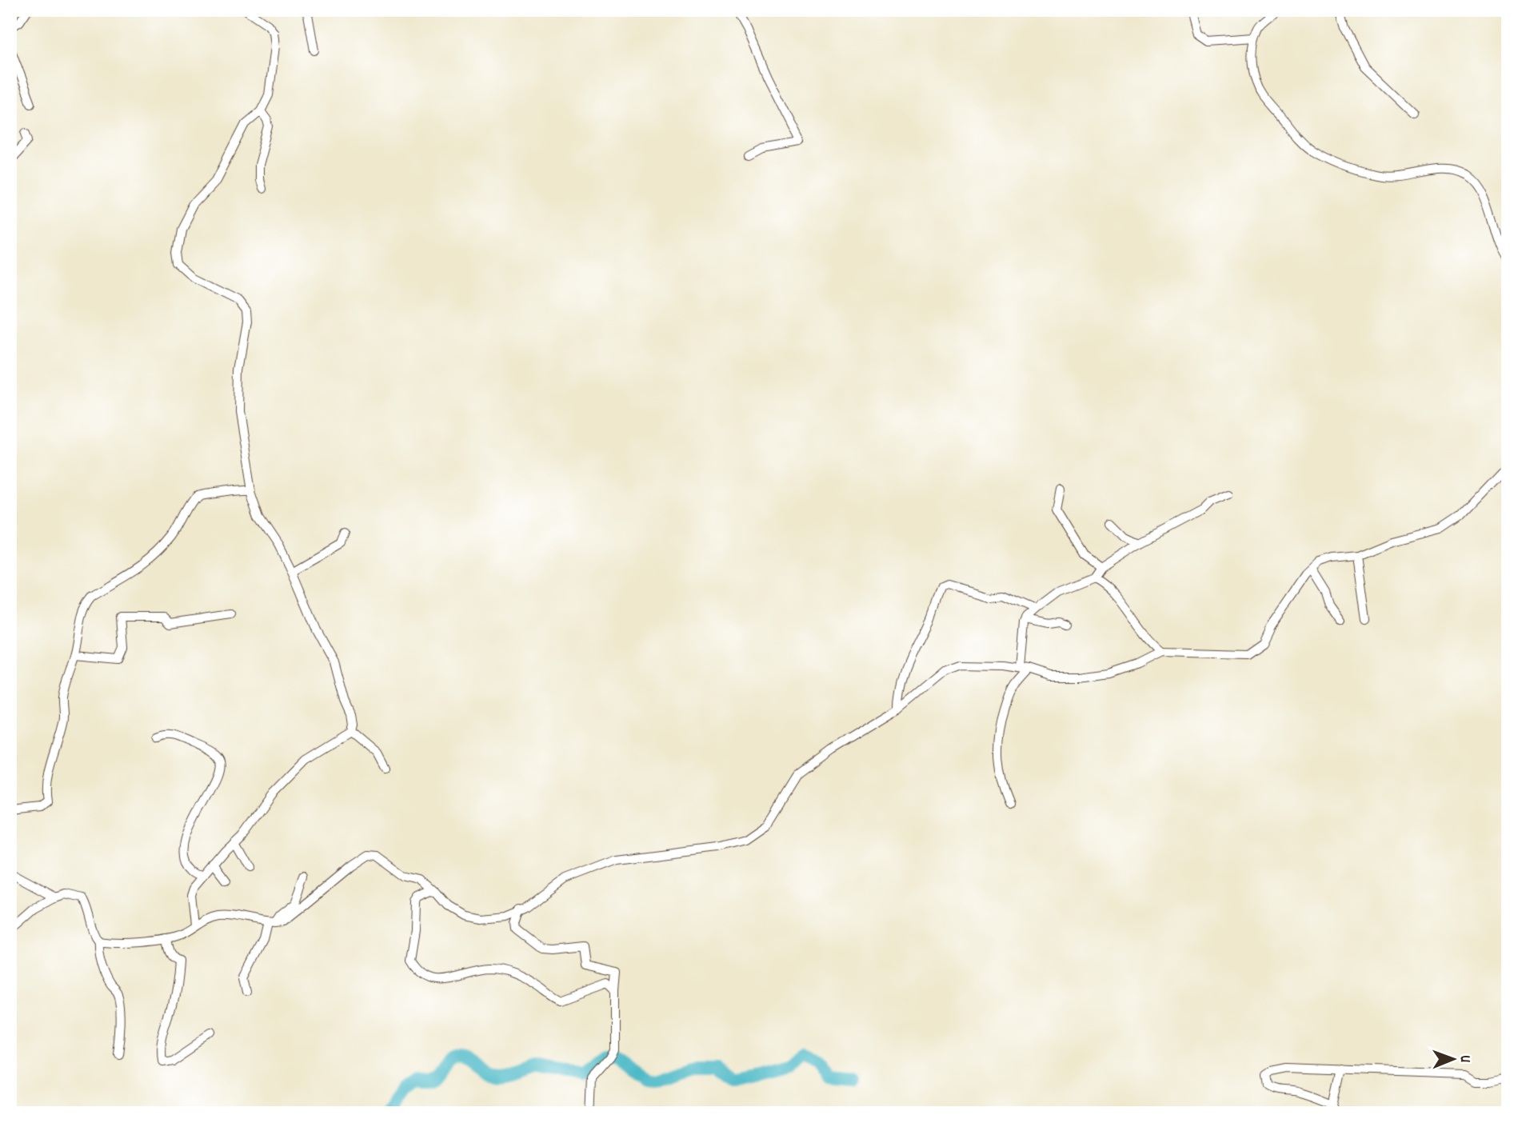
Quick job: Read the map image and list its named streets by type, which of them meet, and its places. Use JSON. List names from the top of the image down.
{
  "north": "right"
}
